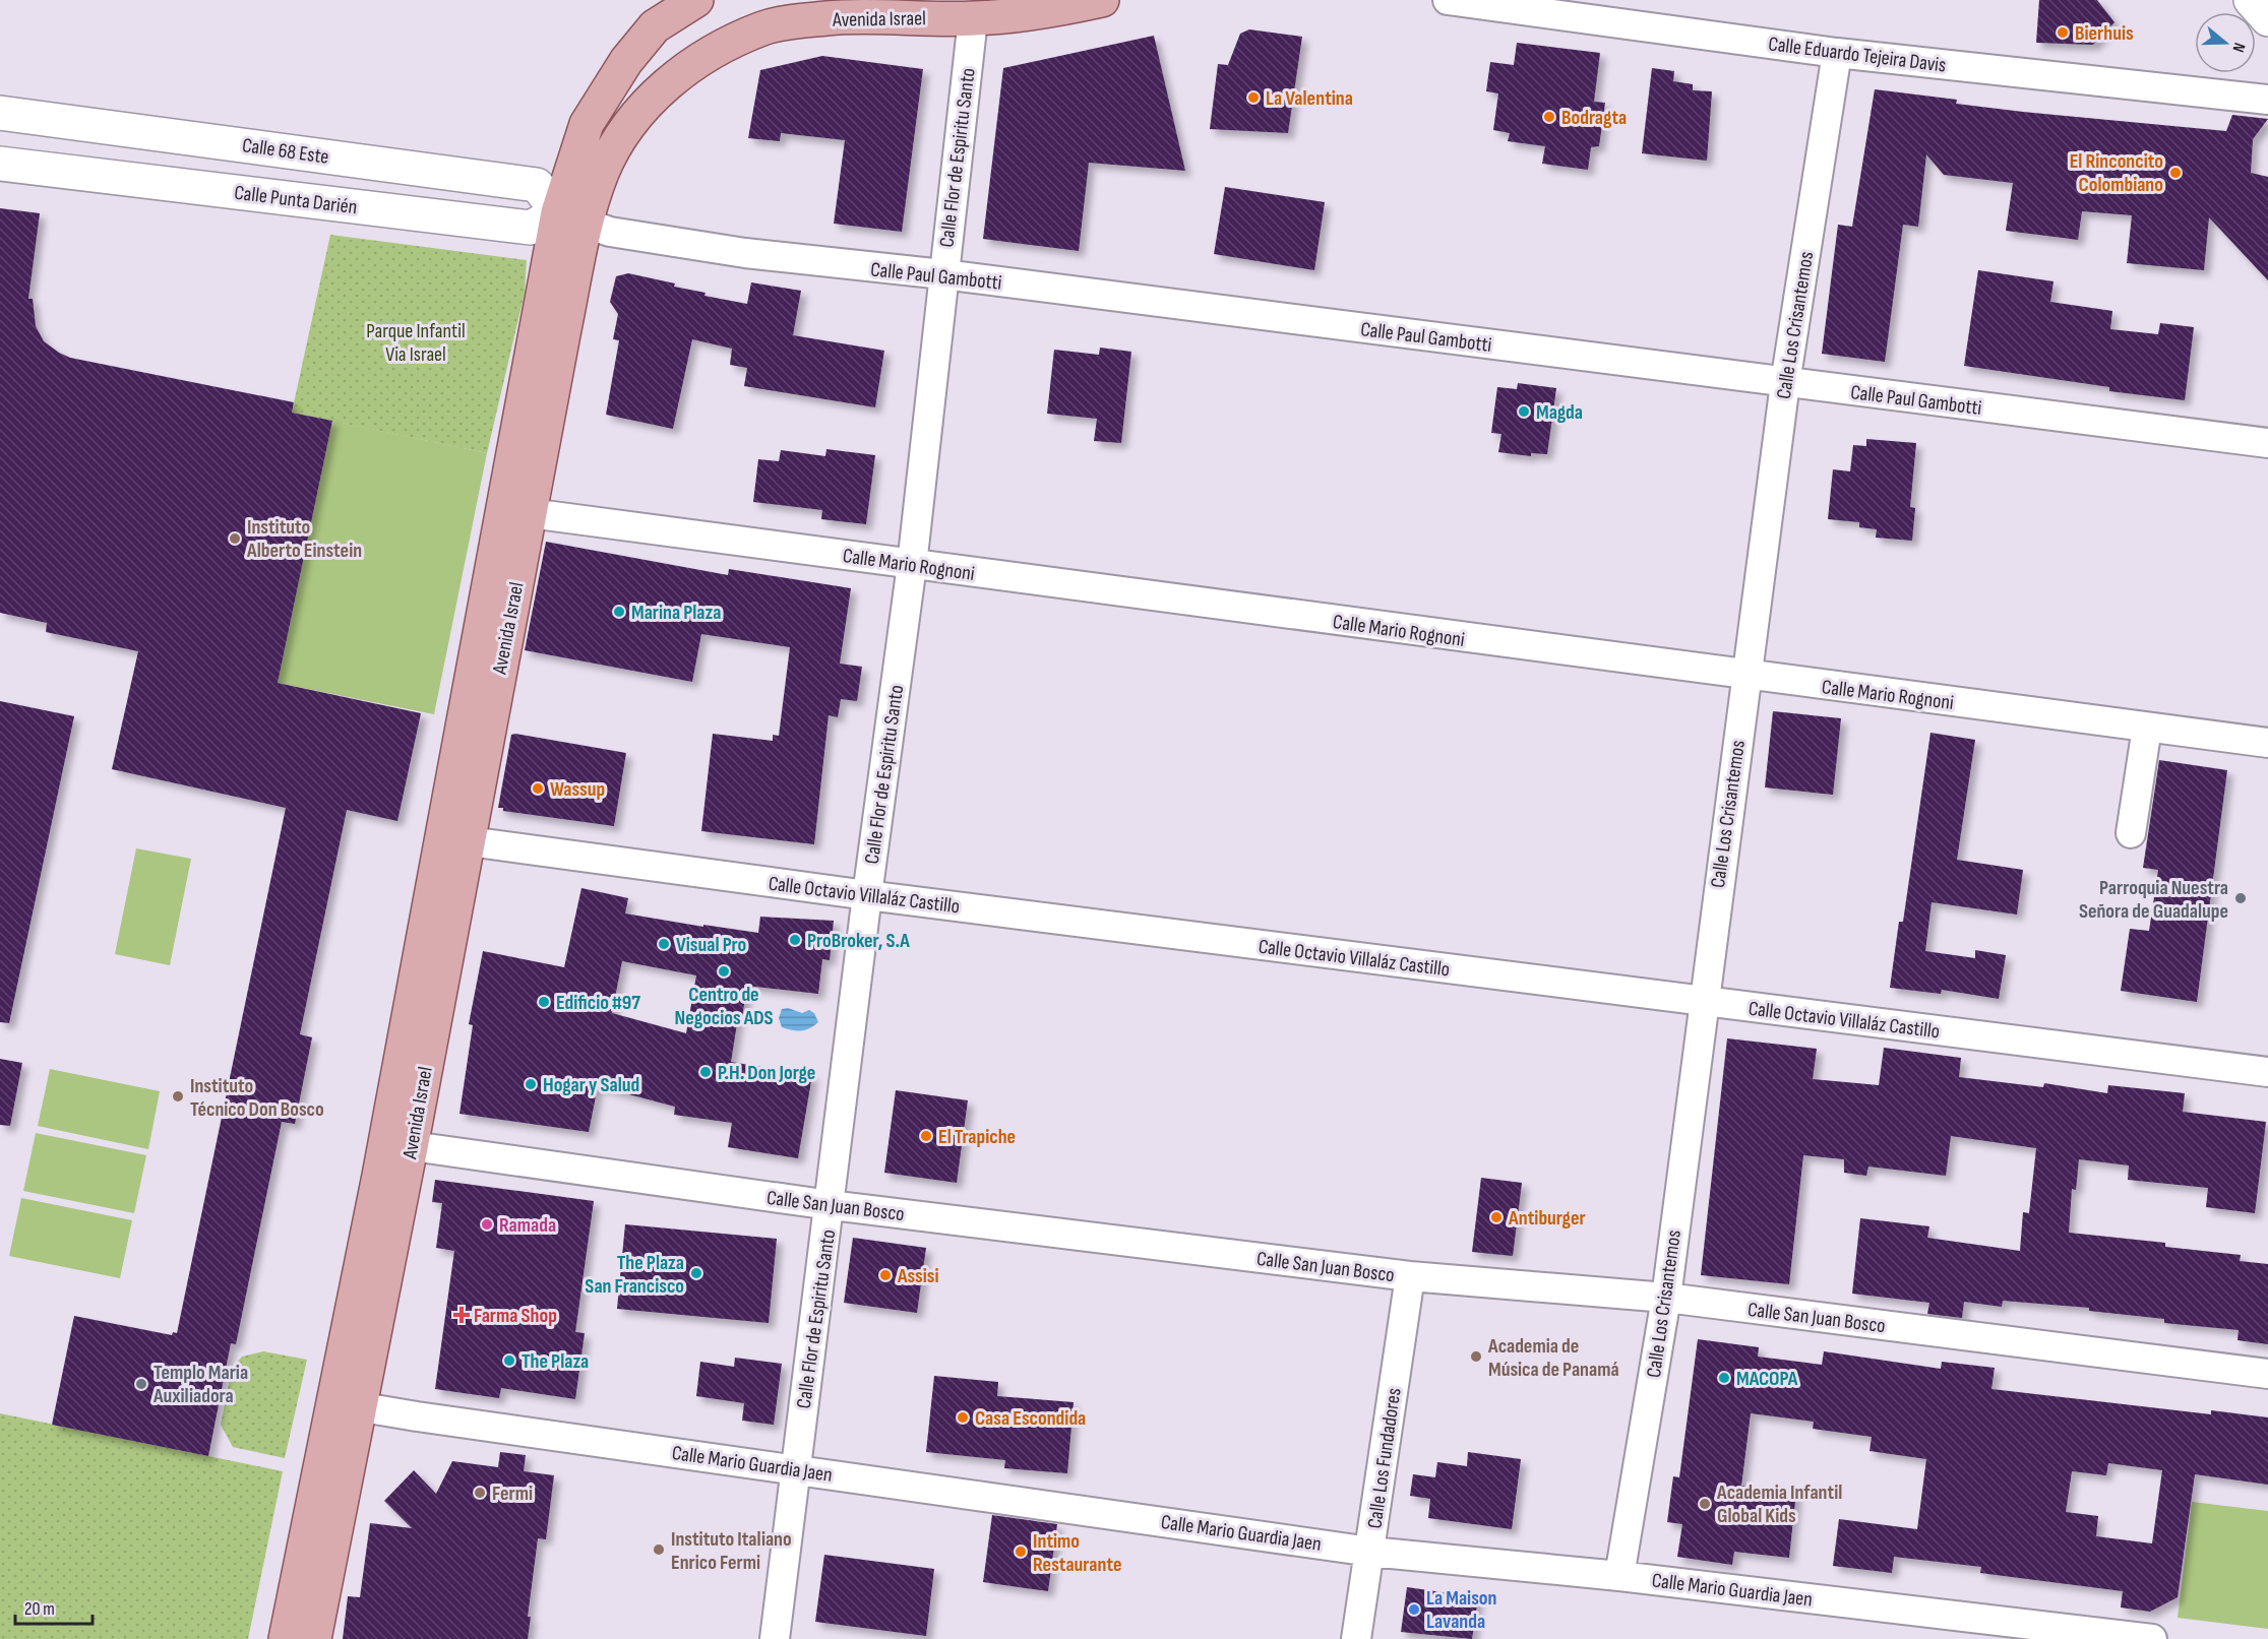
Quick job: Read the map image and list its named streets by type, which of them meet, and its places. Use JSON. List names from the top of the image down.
{
  "streets": {
    "main road": ["Avenida Israel"],
    "street": [
      "Calle Eduardo Tejeira Davis",
      "Calle 68 Este",
      "Calle Flor de Espiritu Santo",
      "Calle Punta Darién",
      "Calle Paul Gambotti",
      "Calle Los Crisantemos",
      "Calle Mario Rognoni",
      "Calle Octavio Villaláz Castillo",
      "Calle San Juan Bosco",
      "Calle Los Fundadores",
      "Calle Mario Guardia Jaen"
    ]
  },
  "crossings": [
    ["Avenida Israel", "Calle 68 Este"],
    ["Avenida Israel", "Calle Flor de Espiritu Santo"],
    ["Avenida Israel", "Calle Punta Darién"],
    ["Avenida Israel", "Calle Paul Gambotti"],
    ["Avenida Israel", "Calle Mario Rognoni"],
    ["Avenida Israel", "Calle Octavio Villaláz Castillo"],
    ["Avenida Israel", "Calle San Juan Bosco"],
    ["Avenida Israel", "Calle Mario Guardia Jaen"],
    ["Calle Eduardo Tejeira Davis", "Calle Los Crisantemos"],
    ["Calle 68 Este", "Calle Punta Darién"],
    ["Calle 68 Este", "Calle Paul Gambotti"],
    ["Calle Flor de Espiritu Santo", "Calle Paul Gambotti"],
    ["Calle Flor de Espiritu Santo", "Calle Mario Rognoni"],
    ["Calle Flor de Espiritu Santo", "Calle Octavio Villaláz Castillo"],
    ["Calle Flor de Espiritu Santo", "Calle San Juan Bosco"],
    ["Calle Flor de Espiritu Santo", "Calle Mario Guardia Jaen"],
    ["Calle Punta Darién", "Calle Paul Gambotti"],
    ["Calle Paul Gambotti", "Calle Los Crisantemos"],
    ["Calle Los Crisantemos", "Calle Mario Rognoni"],
    ["Calle Los Crisantemos", "Calle Octavio Villaláz Castillo"],
    ["Calle Los Crisantemos", "Calle San Juan Bosco"],
    ["Calle Los Crisantemos", "Calle Mario Guardia Jaen"],
    ["Calle San Juan Bosco", "Calle Los Fundadores"],
    ["Calle Los Fundadores", "Calle Mario Guardia Jaen"]
  ],
  "parks": ["Parque Infantil Via Israel"],
  "places": {
    "other": [
      "Bierhuis",
      "La Valentina",
      "Bodragta",
      "El Rinconcito Colombiano",
      "Magda",
      "Instituto Alberto Einstein",
      "Marina Plaza",
      "Wassup",
      "Parroquia Nuestra Señora de Guadalupe",
      "ProBroker, S.A",
      "Visual Pro",
      "Centro de Negocios ADS",
      "Edificio #97",
      "P.H. Don Jorge",
      "Hogar y Salud",
      "Instituto Técnico Don Bosco",
      "El Trapiche",
      "Antiburger",
      "Ramada",
      "The Plaza San Francisco",
      "Assisi",
      "Academia de Música de Panamá",
      "The Plaza",
      "MACOPA",
      "Templo Maria Auxiliadora",
      "Casa Escondida",
      "Fermi",
      "Academia Infantil Global Kids",
      "Instituto Italiano Enrico Fermi",
      "Intimo Restaurante",
      "La Maison Lavanda"
    ],
    "health": ["Farma Shop"]
  },
  "scale_bar": "20 m",
  "north": "right"
}
